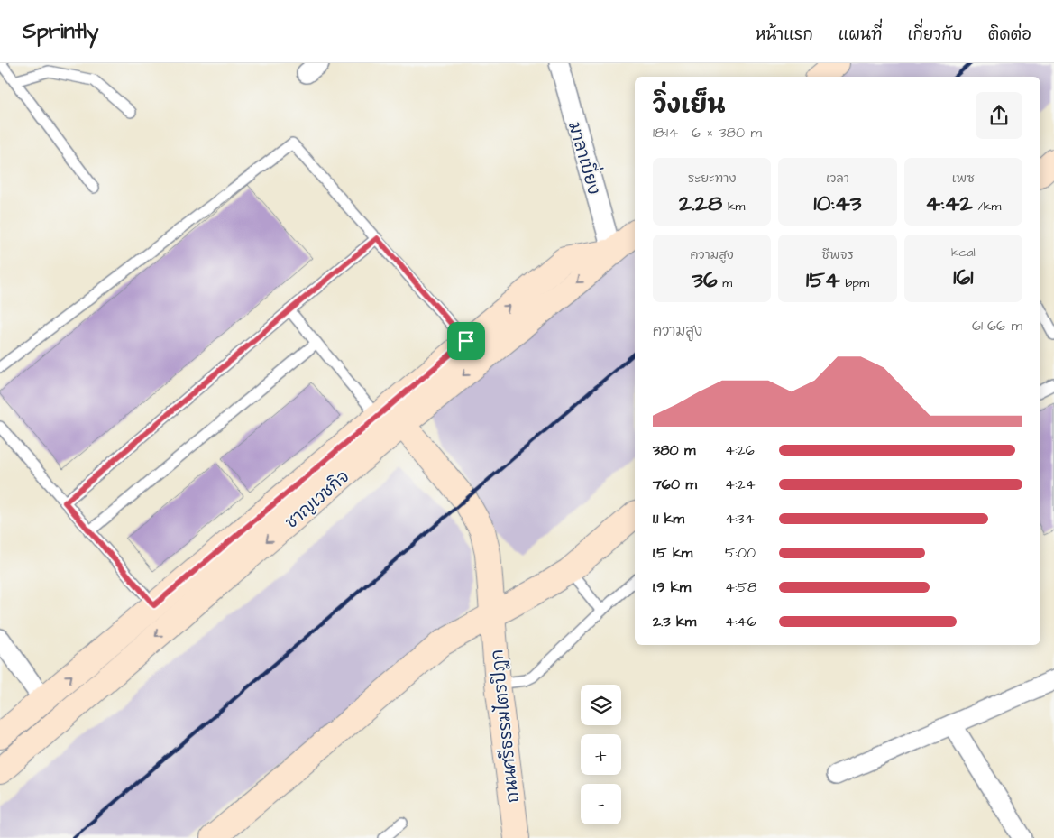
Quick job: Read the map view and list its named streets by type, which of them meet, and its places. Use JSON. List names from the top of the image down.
{
  "streets": {
    "street": ["มาลาเบี่ยง", "ชาญเวชกิจ", "ถนนศรีธรรมไตรปิฎก"]
  },
  "crossings": [
    ["มาลาเบี่ยง", "ชาญเวชกิจ"],
    ["ชาญเวชกิจ", "ถนนศรีธรรมไตรปิฎก"]
  ],
  "page": {
    "header": "Sprintly",
    "nav": [
      "หน้าแรก",
      "แผนที่",
      "เกี่ยวกับ",
      "ติดต่อ"
    ],
    "heading": ["วิ่งเย็น", "18:14 · 6 × 380 m"],
    "stats": [
      ["ระยะทาง", "2.28 km"],
      ["เวลา", "10:43"],
      ["เพซ", "4:42 /km"],
      ["ความสูง", "36 m"],
      ["ชีพจร", "154 bpm"],
      ["kcal", "161"]
    ],
    "chart": ["ความสูง", "61–66 m"],
    "list": [
      {
        "name": "380 m",
        "note": "4:26"
      },
      {
        "name": "760 m",
        "note": "4:24"
      },
      {
        "name": "1.1 km",
        "note": "4:34"
      },
      {
        "name": "1.5 km",
        "note": "5:00"
      },
      {
        "name": "1.9 km",
        "note": "4:58"
      },
      {
        "name": "2.3 km",
        "note": "4:46"
      }
    ],
    "map_buttons": ["+", "−"]
  }
}
